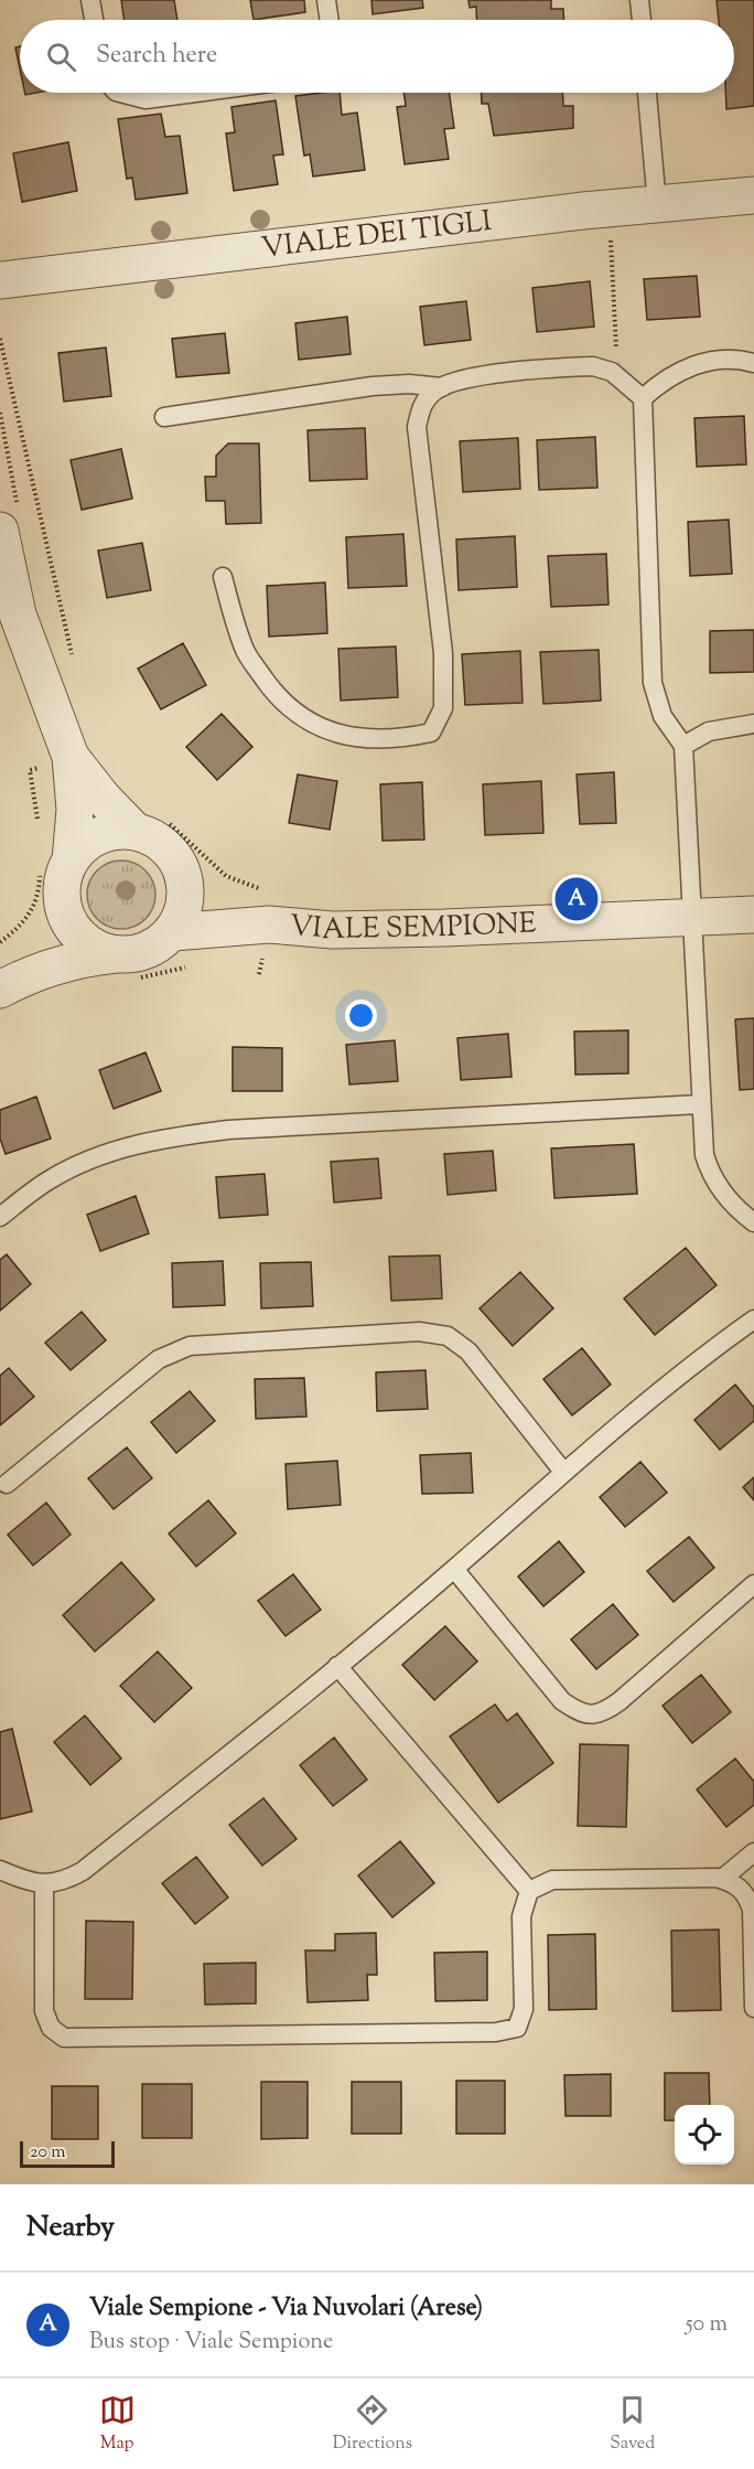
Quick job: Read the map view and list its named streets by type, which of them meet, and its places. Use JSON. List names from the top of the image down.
{
  "streets": {
    "street": ["VIALE DEI TIGLI", "VIALE SEMPIONE"]
  },
  "scale_bar": "20 m",
  "page": {
    "search": "Search here",
    "pins": "A",
    "scale": "20 m",
    "heading": "Nearby",
    "list": [
      {
        "mark": "A",
        "name": "Viale Sempione - Via Nuvolari (Arese)",
        "note": "Bus stop · Viale Sempione",
        "value": "50 m"
      }
    ],
    "nav": ["Map", "Directions", "Saved"]
  }
}
